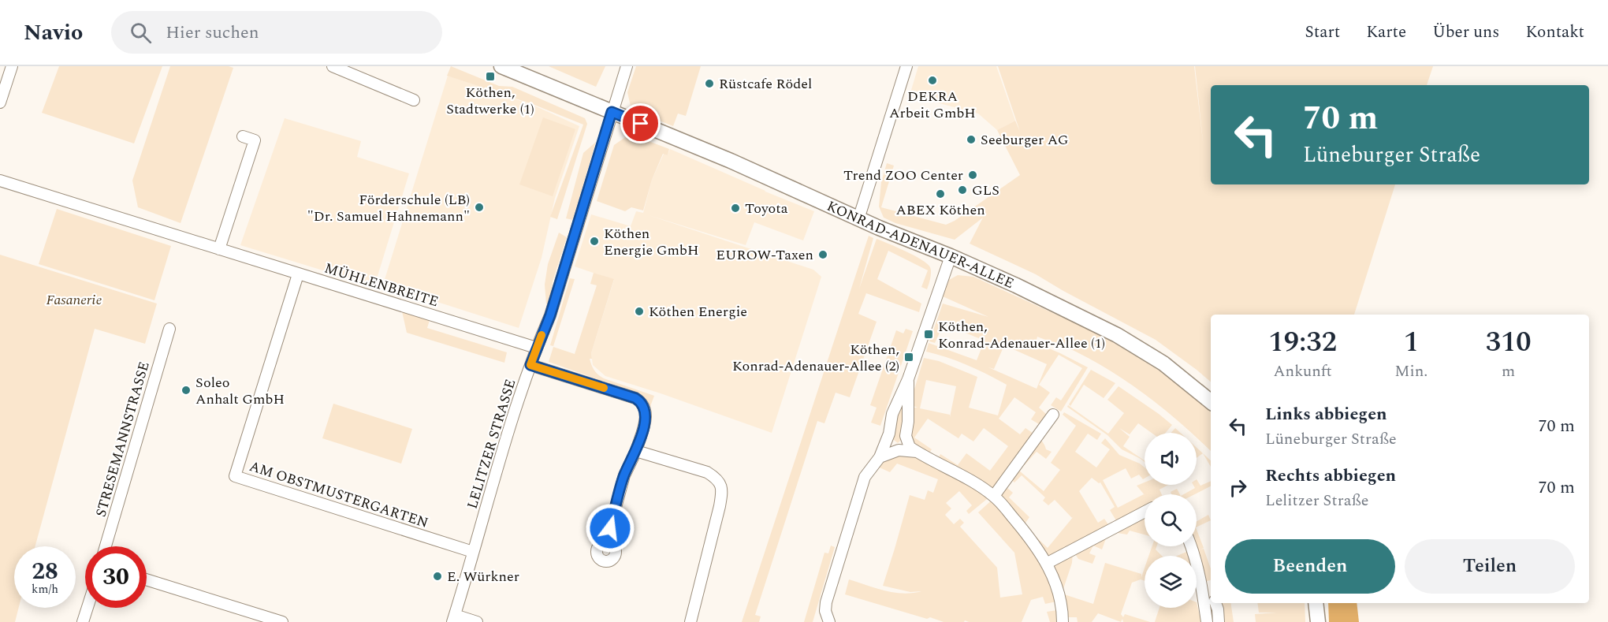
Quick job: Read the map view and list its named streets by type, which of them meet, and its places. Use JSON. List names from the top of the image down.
{
  "streets": {
    "main road": ["KONRAD-ADENAUER-ALLEE"],
    "street": [
      "MÜHLENBREITE",
      "STRESEMANNSTRASSE",
      "LELITZER STRASSE",
      "AM OBSTMUSTERGARTEN"
    ]
  },
  "crossings": [
    ["KONRAD-ADENAUER-ALLEE", "LELITZER STRASSE"],
    ["MÜHLENBREITE", "LELITZER STRASSE"],
    ["MÜHLENBREITE", "AM OBSTMUSTERGARTEN"],
    ["LELITZER STRASSE", "AM OBSTMUSTERGARTEN"]
  ],
  "parks": ["Fasanerie"],
  "places": {
    "transit": ["Köthen, Stadtwerke (1)", "Köthen, Konrad-Adenauer-Allee (1)", "Köthen, Konrad-Adenauer-Allee (2)"],
    "other": [
      "DEKRA Arbeit GmbH",
      "Rüstcafe Rödel",
      "Seeburger AG",
      "Trend ZOO Center",
      "GLS",
      "ABEX Köthen",
      "Förderschule (LB) \"Dr. Samuel Hahnemann\"",
      "Toyota",
      "Köthen Energie GmbH",
      "EUROW-Taxen",
      "Köthen Energie",
      "Soleo Anhalt GmbH",
      "E. Würkner"
    ]
  },
  "page": {
    "header": "Navio",
    "search": "Hier suchen",
    "nav": [
      "Start",
      "Karte",
      "Über uns",
      "Kontakt"
    ],
    "turn": ["70 m", "Lüneburger Straße"],
    "eta": [
      "19:32",
      "Ankunft",
      "1",
      "Min.",
      "310",
      "m"
    ],
    "list": [
      {
        "name": "Links abbiegen",
        "note": "Lüneburger Straße",
        "value": "70 m"
      },
      {
        "name": "Rechts abbiegen",
        "note": "Lelitzer Straße",
        "value": "70 m"
      }
    ],
    "buttons": ["Beenden", "Teilen"],
    "speed": "28 km/h",
    "limit": "30"
  }
}
